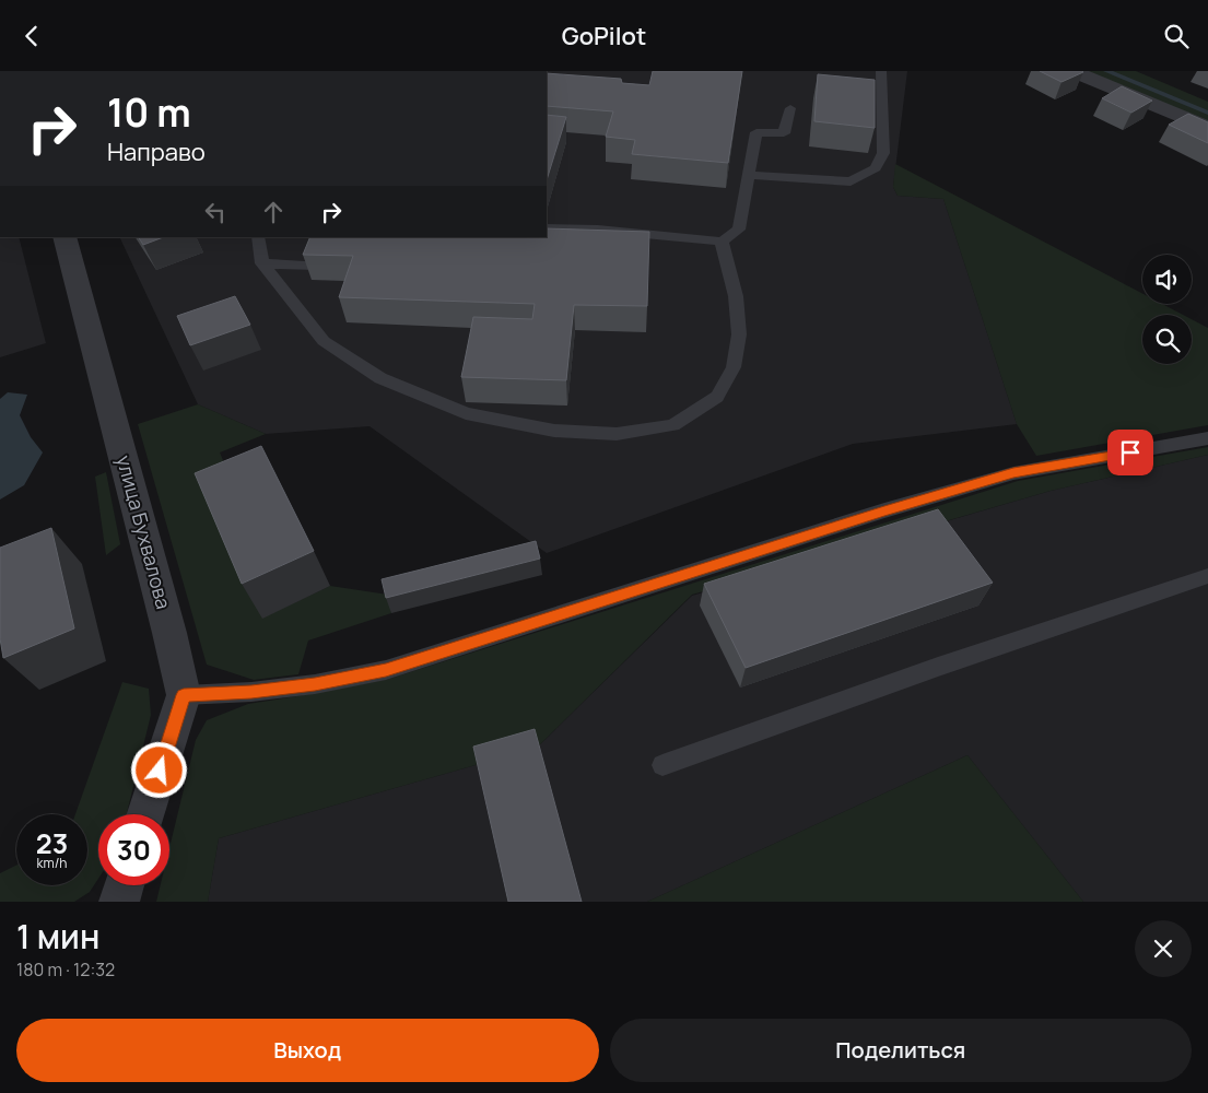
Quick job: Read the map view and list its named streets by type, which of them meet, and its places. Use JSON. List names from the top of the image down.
{
  "streets": {
    "street": ["улица Бухвалова"]
  },
  "page": {
    "header": "GoPilot",
    "turn": ["10 m", "Направо"],
    "speed": "23 km/h",
    "limit": "30",
    "heading": ["1 мин", "180 m · 12:32"],
    "buttons": ["Выход", "Поделиться"]
  }
}
